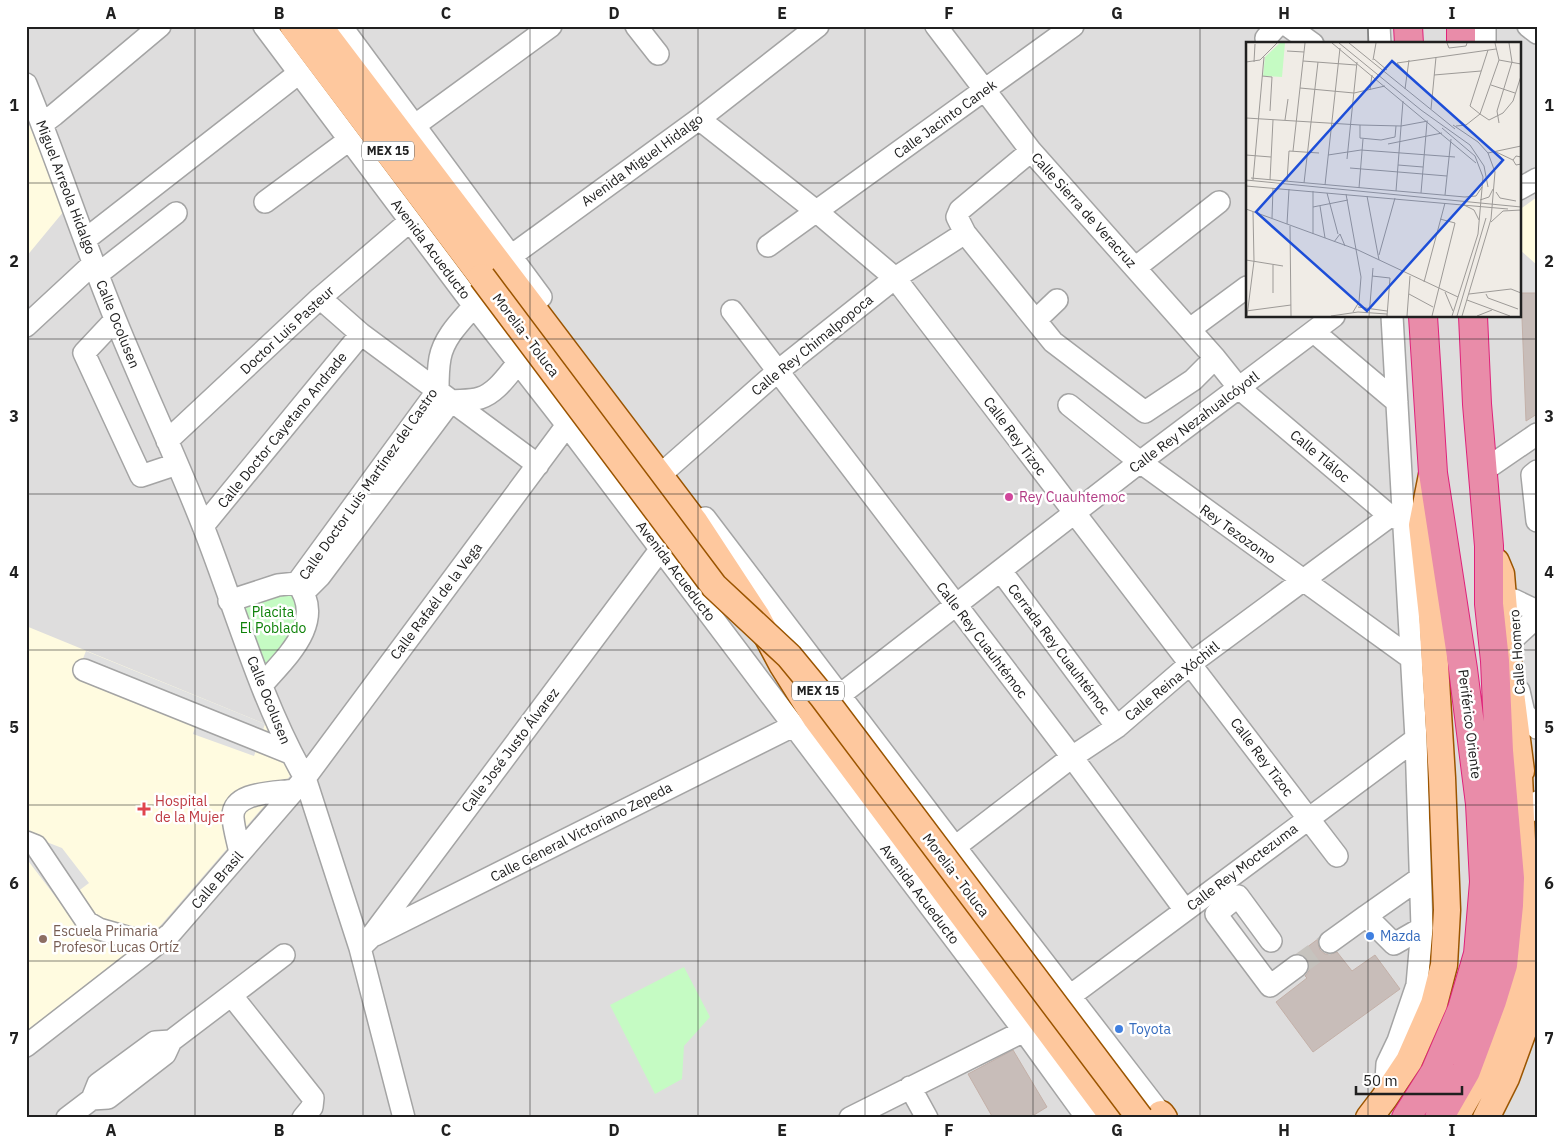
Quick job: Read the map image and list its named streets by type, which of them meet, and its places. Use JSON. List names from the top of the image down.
{
  "streets": {
    "highway": ["Periférico Oriente"],
    "main road": ["MEX 15", "Morelia - Toluca"],
    "street": [
      "Calle Jacinto Canek",
      "Avenida Miguel Hidalgo",
      "Miguel Arreola Hidalgo",
      "Calle Sierra de Veracruz",
      "Avenida Acueducto",
      "Calle Ocolusen",
      "Doctor Luis Pasteur",
      "Calle Rey Chimalpopoca",
      "Calle Rey Nezahualcóyotl",
      "Calle Doctor Cayetano Andrade",
      "Calle Rey Tizoc",
      "Calle Tláloc",
      "Calle Doctor Luis Martínez del Castro",
      "Rey Tezozomo",
      "Calle Rafaél de la Vega",
      "Calle Rey Cuauhtémoc",
      "Cerrada Rey Cuauhtémoc",
      "Calle Homero",
      "Calle Reina Xóchitl",
      "Calle José Justo Álvarez",
      "Calle General Victoriano Zepeda",
      "Calle Rey Moctezuma",
      "Calle Brasil"
    ]
  },
  "crossings": [
    ["Calle Jacinto Canek", "Calle Sierra de Veracruz"],
    ["Calle Jacinto Canek", "Calle Rey Tizoc"],
    ["Avenida Miguel Hidalgo", "Avenida Acueducto"],
    ["Avenida Miguel Hidalgo", "Morelia - Toluca"],
    ["Avenida Miguel Hidalgo", "Calle Rey Tizoc"],
    ["Avenida Miguel Hidalgo", "Calle Doctor Luis Martínez del Castro"],
    ["Miguel Arreola Hidalgo", "Calle Ocolusen"],
    ["Calle Sierra de Veracruz", "Calle Rey Nezahualcóyotl"],
    ["Calle Sierra de Veracruz", "Calle Tláloc"],
    ["Avenida Acueducto", "Doctor Luis Pasteur"],
    ["Avenida Acueducto", "Morelia - Toluca"],
    ["Avenida Acueducto", "Calle Rey Chimalpopoca"],
    ["Avenida Acueducto", "Calle Rey Nezahualcóyotl"],
    ["Avenida Acueducto", "Calle Doctor Luis Martínez del Castro"],
    ["Avenida Acueducto", "Calle Rafaél de la Vega"],
    ["Avenida Acueducto", "Calle Reina Xóchitl"],
    ["Avenida Acueducto", "Calle José Justo Álvarez"],
    ["Avenida Acueducto", "Calle General Victoriano Zepeda"],
    ["Avenida Acueducto", "Calle Rey Moctezuma"],
    ["Calle Ocolusen", "Doctor Luis Pasteur"],
    ["Calle Ocolusen", "Calle Doctor Cayetano Andrade"],
    ["Calle Ocolusen", "Calle Rafaél de la Vega"],
    ["Calle Ocolusen", "Calle José Justo Álvarez"],
    ["Calle Ocolusen", "Calle General Victoriano Zepeda"],
    ["Calle Ocolusen", "Calle Brasil"],
    ["Morelia - Toluca", "Calle Doctor Luis Martínez del Castro"],
    ["Calle Rey Chimalpopoca", "Calle Rey Tizoc"],
    ["Calle Rey Chimalpopoca", "Calle Rey Cuauhtémoc"],
    ["Calle Rey Nezahualcóyotl", "Calle Rey Tizoc"],
    ["Calle Rey Nezahualcóyotl", "Calle Tláloc"],
    ["Calle Rey Nezahualcóyotl", "Rey Tezozomo"],
    ["Calle Rey Nezahualcóyotl", "Calle Rey Cuauhtémoc"],
    ["Calle Rey Nezahualcóyotl", "Cerrada Rey Cuauhtémoc"],
    ["Calle Rey Tizoc", "Calle Reina Xóchitl"],
    ["Calle Rey Tizoc", "Calle Rey Moctezuma"],
    ["Calle Tláloc", "Calle Reina Xóchitl"],
    ["Rey Tezozomo", "Calle Reina Xóchitl"],
    ["Calle Rafaél de la Vega", "Calle Brasil"],
    ["Calle Rey Cuauhtémoc", "Calle Reina Xóchitl"],
    ["Calle Rey Cuauhtémoc", "Calle Rey Moctezuma"],
    ["Cerrada Rey Cuauhtémoc", "Calle Reina Xóchitl"],
    ["Calle José Justo Álvarez", "Calle General Victoriano Zepeda"]
  ],
  "parks": ["Placita El Poblado"],
  "places": {
    "other": [
      "Rey Cuauhtemoc",
      "Mazda",
      "Escuela Primaria Profesor Lucas Ortíz",
      "Toyota"
    ],
    "health": ["Hospital de la Mujer"]
  },
  "scale_bar": "50 m",
  "grid": {
    "columns": [
      "A",
      "B",
      "C",
      "D",
      "E",
      "F",
      "G",
      "H",
      "I"
    ],
    "rows": [
      "1",
      "2",
      "3",
      "4",
      "5",
      "6",
      "7"
    ]
  }
}
